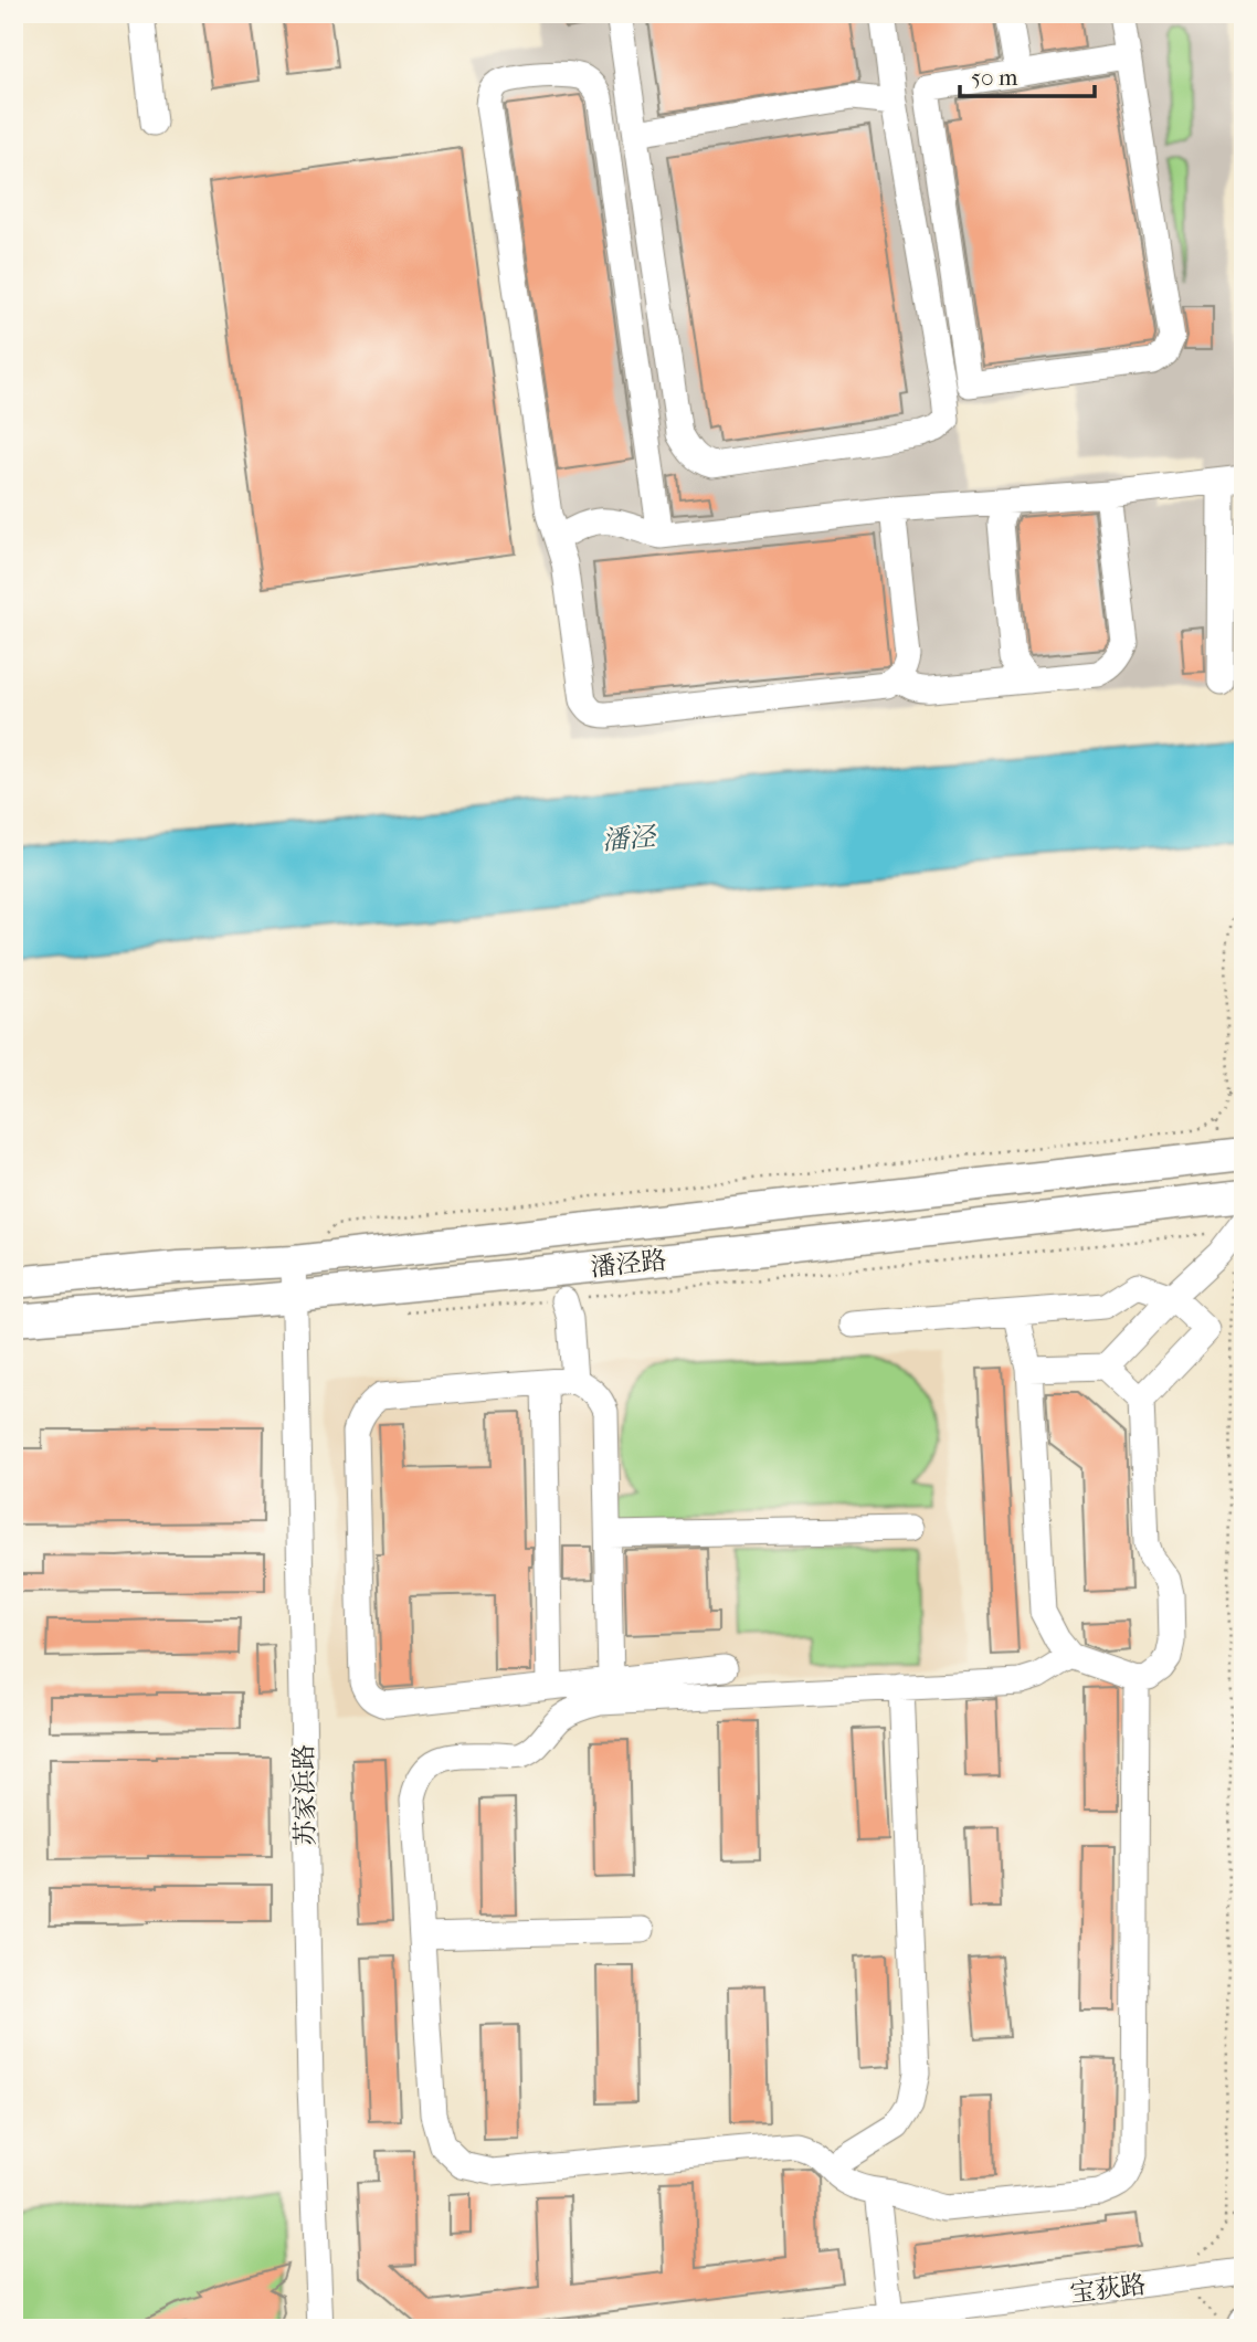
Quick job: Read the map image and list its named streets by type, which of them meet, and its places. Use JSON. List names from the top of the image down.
{
  "streets": {
    "main road": ["潘泾路"],
    "street": ["苏家浜路", "宝荻路"]
  },
  "crossings": [
    ["潘泾路", "苏家浜路"]
  ],
  "water": ["潘泾"],
  "scale_bar": "50 m"
}
